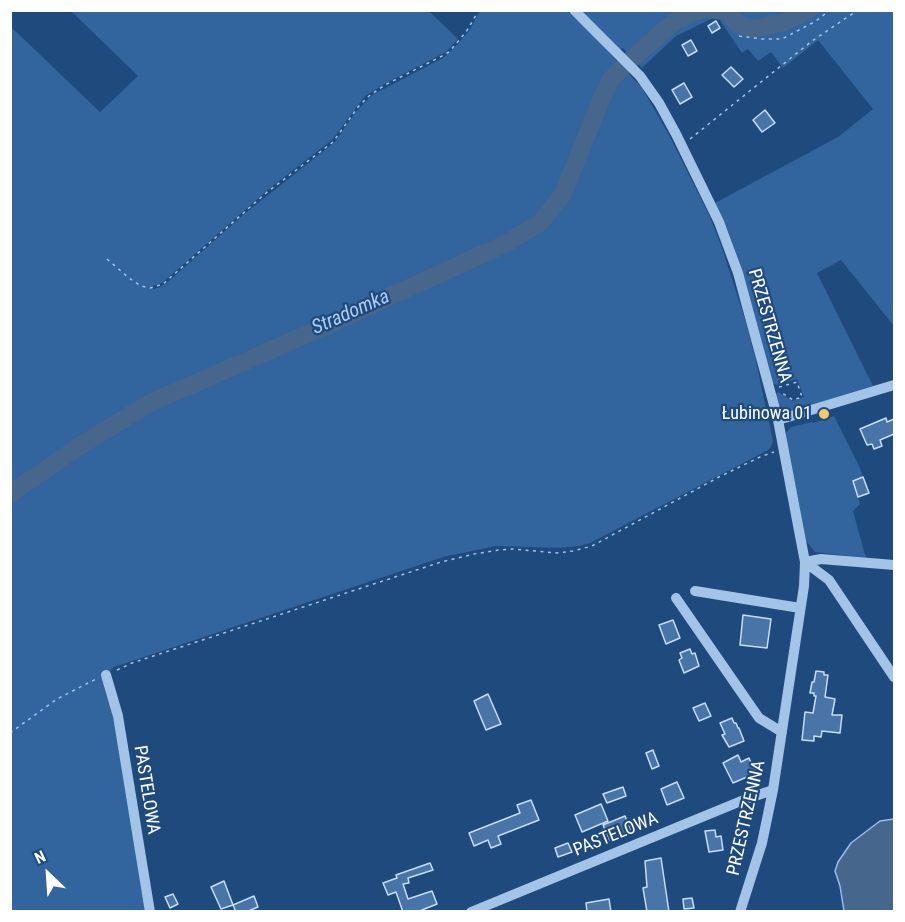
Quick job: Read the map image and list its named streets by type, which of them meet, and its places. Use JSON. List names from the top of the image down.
{
  "streets": {
    "street": ["PRZESTRZENNA", "PASTELOWA"]
  },
  "crossings": [
    ["PRZESTRZENNA", "PASTELOWA"]
  ],
  "water": ["Stradomka"],
  "places": ["Łubinowa 01"],
  "north": "top left"
}
